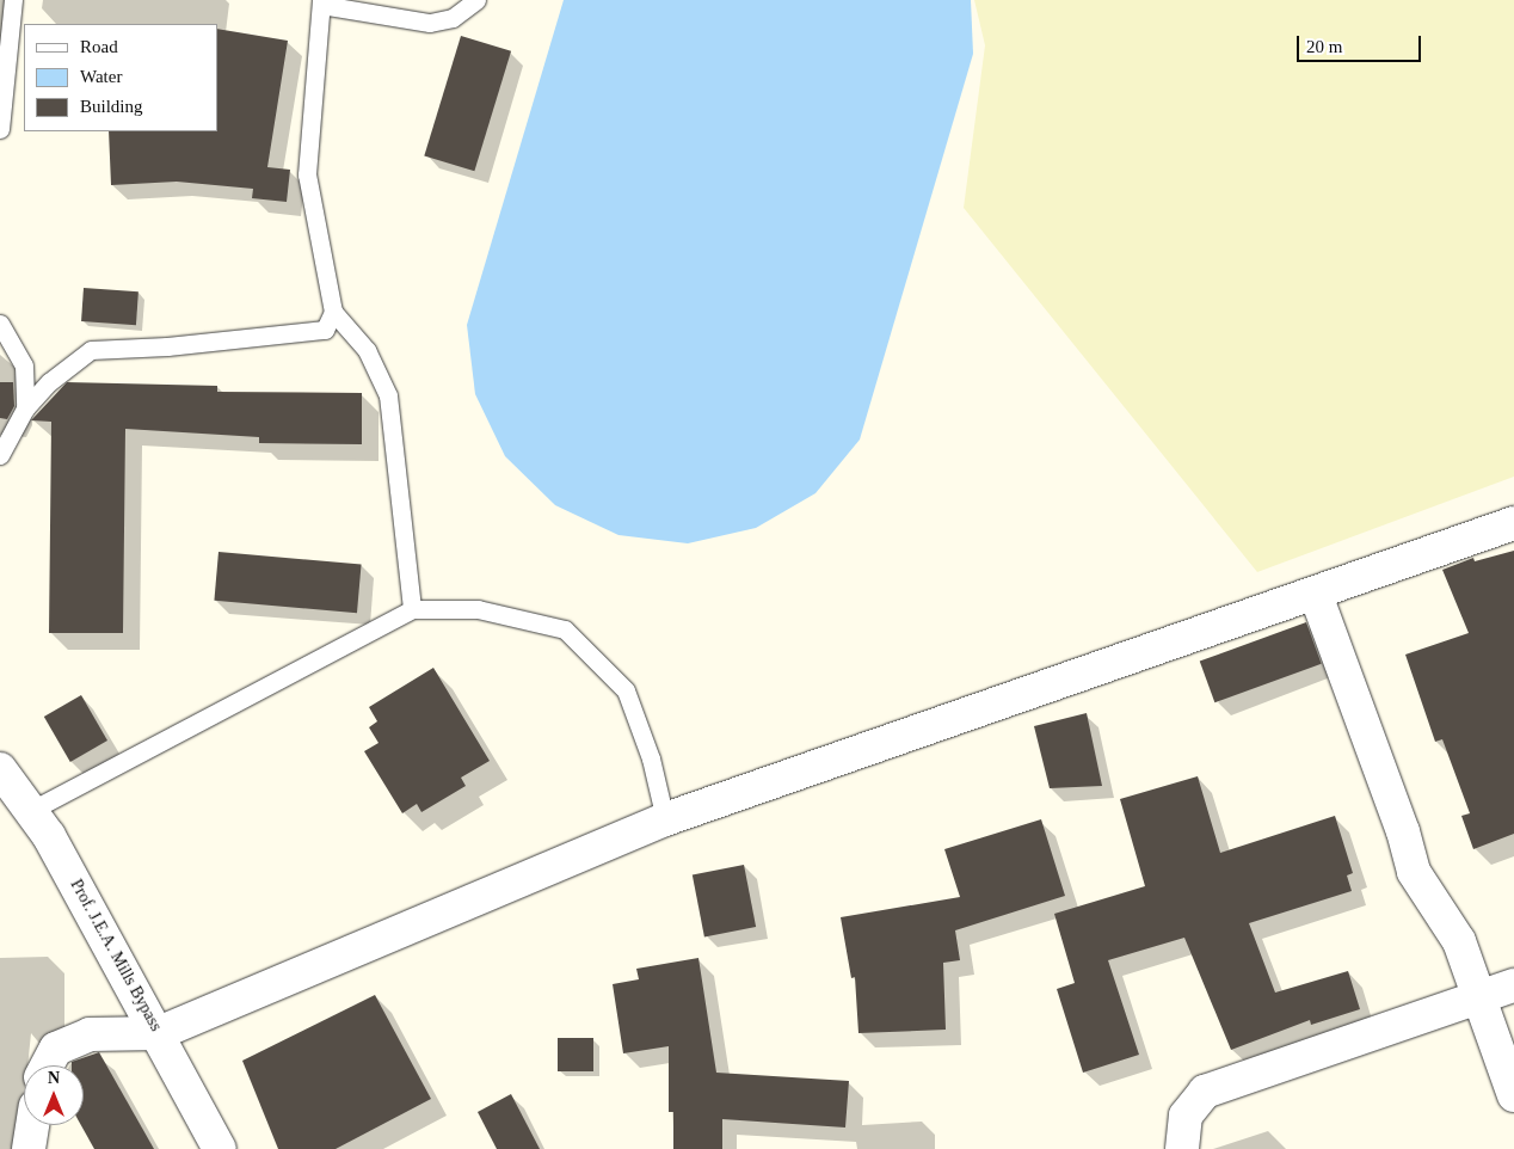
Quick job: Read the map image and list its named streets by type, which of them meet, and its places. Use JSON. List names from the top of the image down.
{
  "streets": {
    "street": ["Prof. J.E.A. Mills Bypass"]
  },
  "legend": ["Road", "Water", "Building"],
  "scale_bar": "20 m",
  "north": "top"
}
